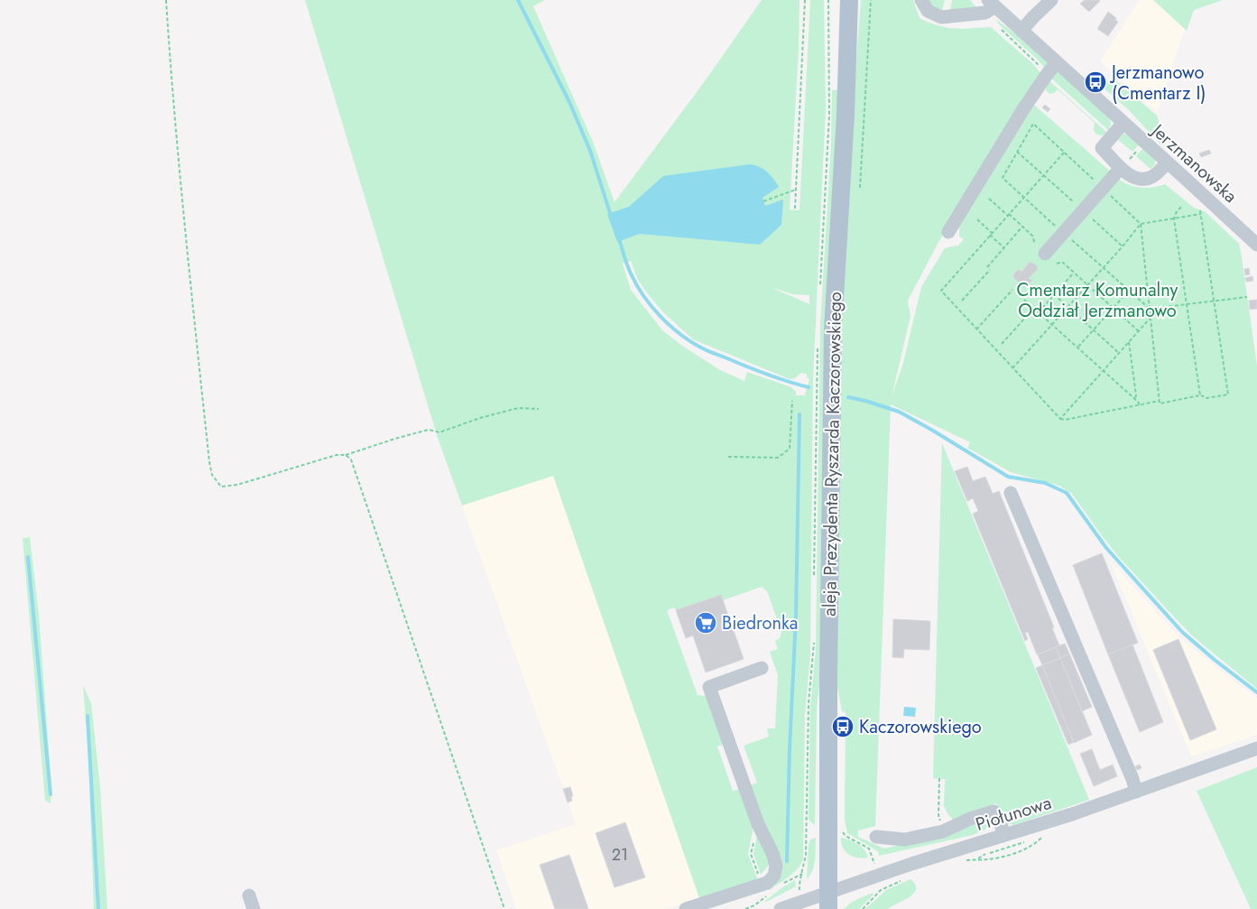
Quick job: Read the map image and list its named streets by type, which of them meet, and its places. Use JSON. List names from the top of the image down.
{
  "streets": {
    "main road": ["aleja Prezydenta Ryszarda Kaczorowskiego"],
    "street": ["Jerzmanowska", "Piołunowa"]
  },
  "crossings": [
    ["aleja Prezydenta Ryszarda Kaczorowskiego", "Piołunowa"]
  ],
  "parks": ["Cmentarz Komunalny Oddział Jerzmanowo"],
  "places": {
    "bus stop": ["Jerzmanowo (Cmentarz I)", "Kaczorowskiego"],
    "supermarket": ["Biedronka"]
  },
  "house_numbers": ["21"]
}
